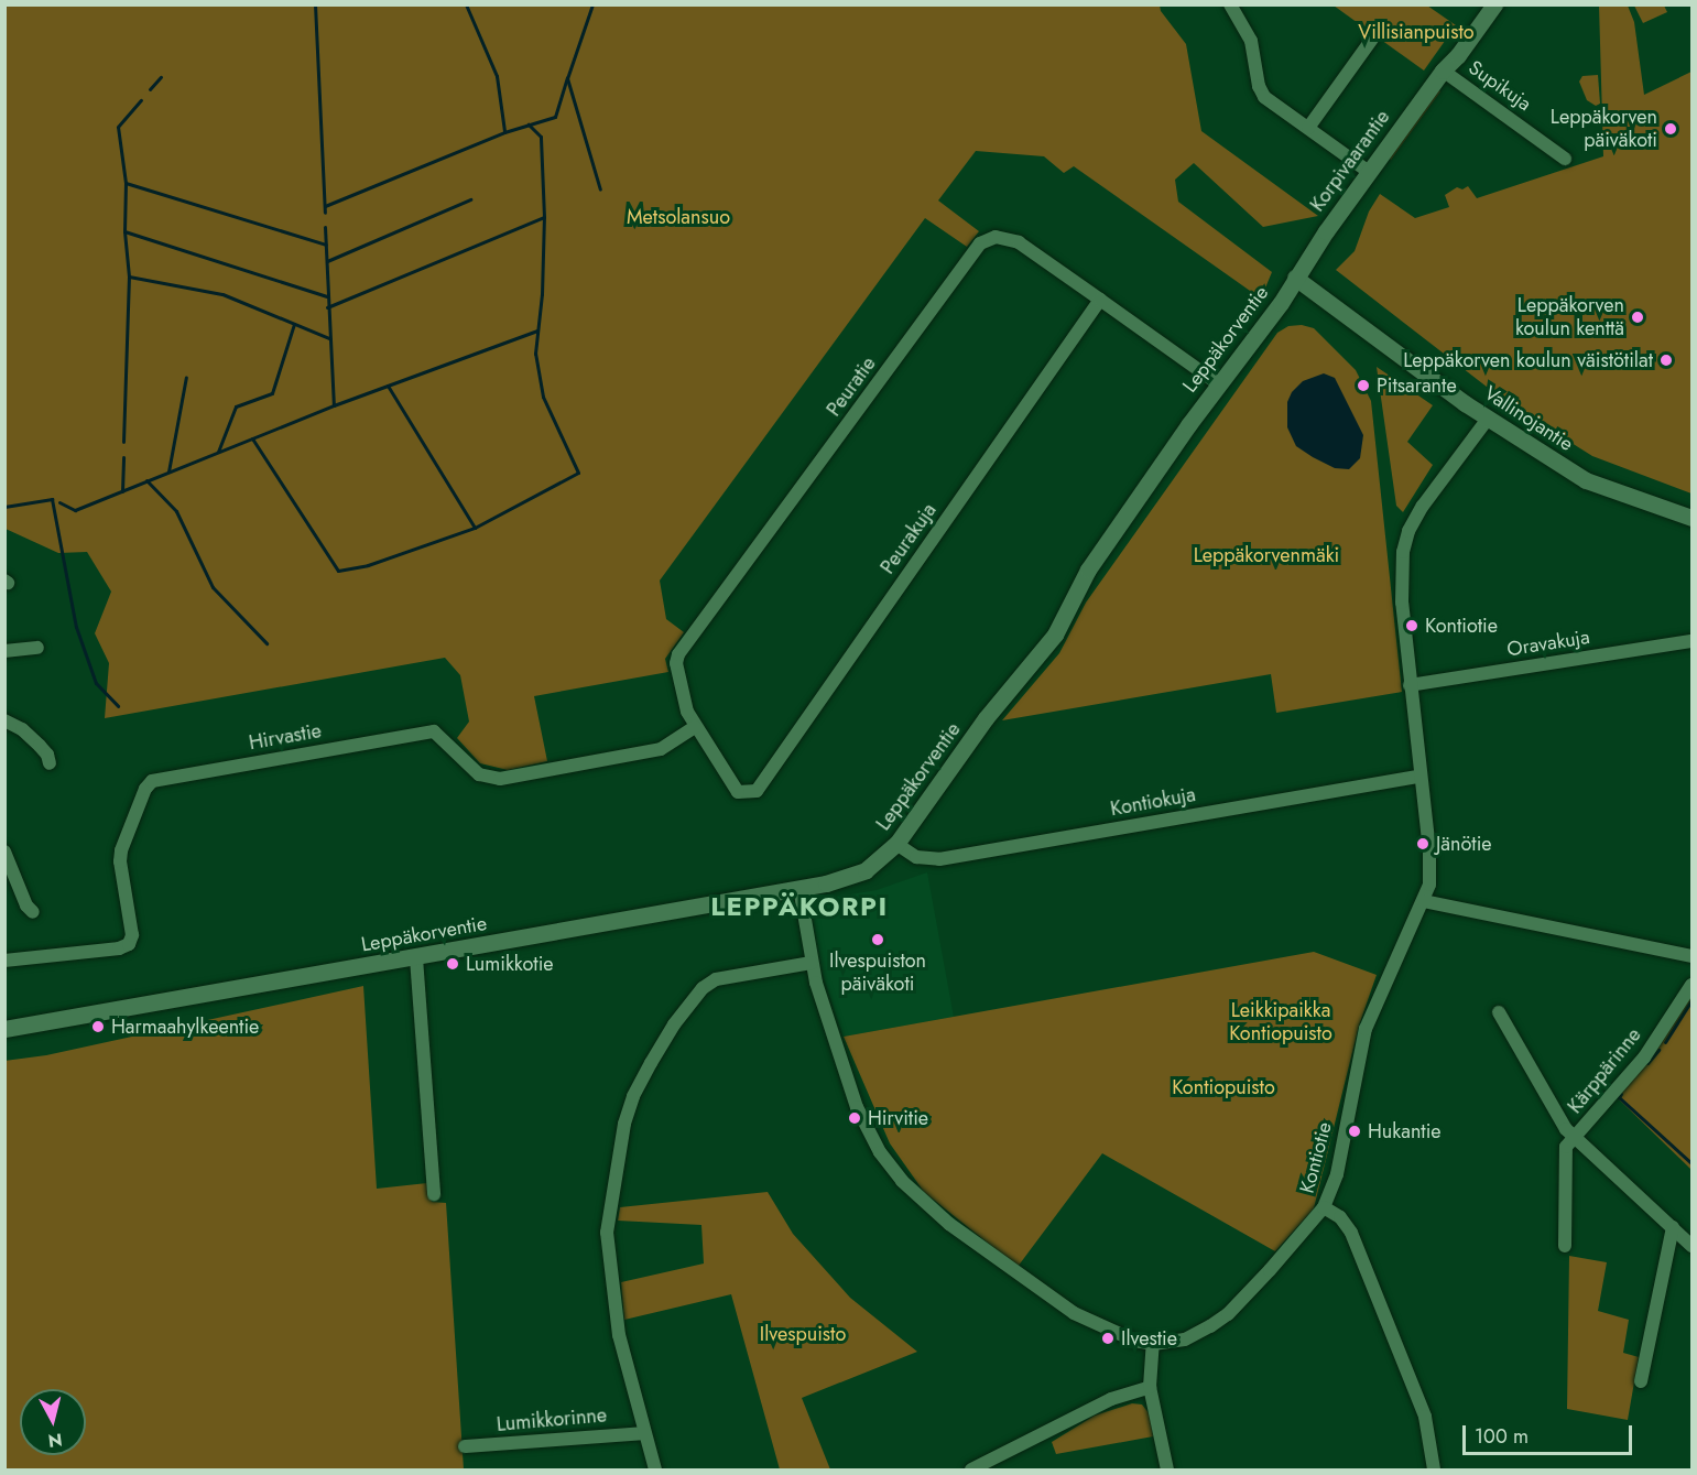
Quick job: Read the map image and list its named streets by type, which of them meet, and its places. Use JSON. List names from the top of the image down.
{
  "streets": {
    "street": [
      "Supikuja",
      "Korpivaarantie",
      "Leppäkorventie",
      "Peuratie",
      "Vallinojantie",
      "Peurakuja",
      "Oravakuja",
      "Hirvastie",
      "Kontiokuja",
      "Kärppärinne",
      "Kontiotie",
      "Lumikkorinne"
    ]
  },
  "crossings": [
    ["Supikuja", "Korpivaarantie"],
    ["Korpivaarantie", "Leppäkorventie"],
    ["Korpivaarantie", "Vallinojantie"],
    ["Leppäkorventie", "Peuratie"],
    ["Leppäkorventie", "Vallinojantie"],
    ["Leppäkorventie", "Kontiokuja"],
    ["Peuratie", "Peurakuja"],
    ["Peuratie", "Hirvastie"],
    ["Vallinojantie", "Kontiotie"],
    ["Oravakuja", "Kontiotie"],
    ["Kontiokuja", "Kontiotie"]
  ],
  "districts": ["LEPPÄKORPI"],
  "parks": [
    "Villisianpuisto",
    "Metsolansuo",
    "Leppäkorvenmäki",
    "Leikkipaikka Kontiopuisto",
    "Kontiopuisto",
    "Ilvespuisto"
  ],
  "places": [
    "Leppäkorven päiväkoti",
    "Leppäkorven koulun kenttä",
    "Leppäkorven koulun väistötilat",
    "Pitsarante",
    "Kontiotie",
    "Jänötie",
    "Ilvespuiston päiväkoti",
    "Lumikkotie",
    "Harmaahylkeentie",
    "Hirvitie",
    "Hukantie",
    "Ilvestie"
  ],
  "scale_bar": "100 m",
  "north": "bottom"
}
